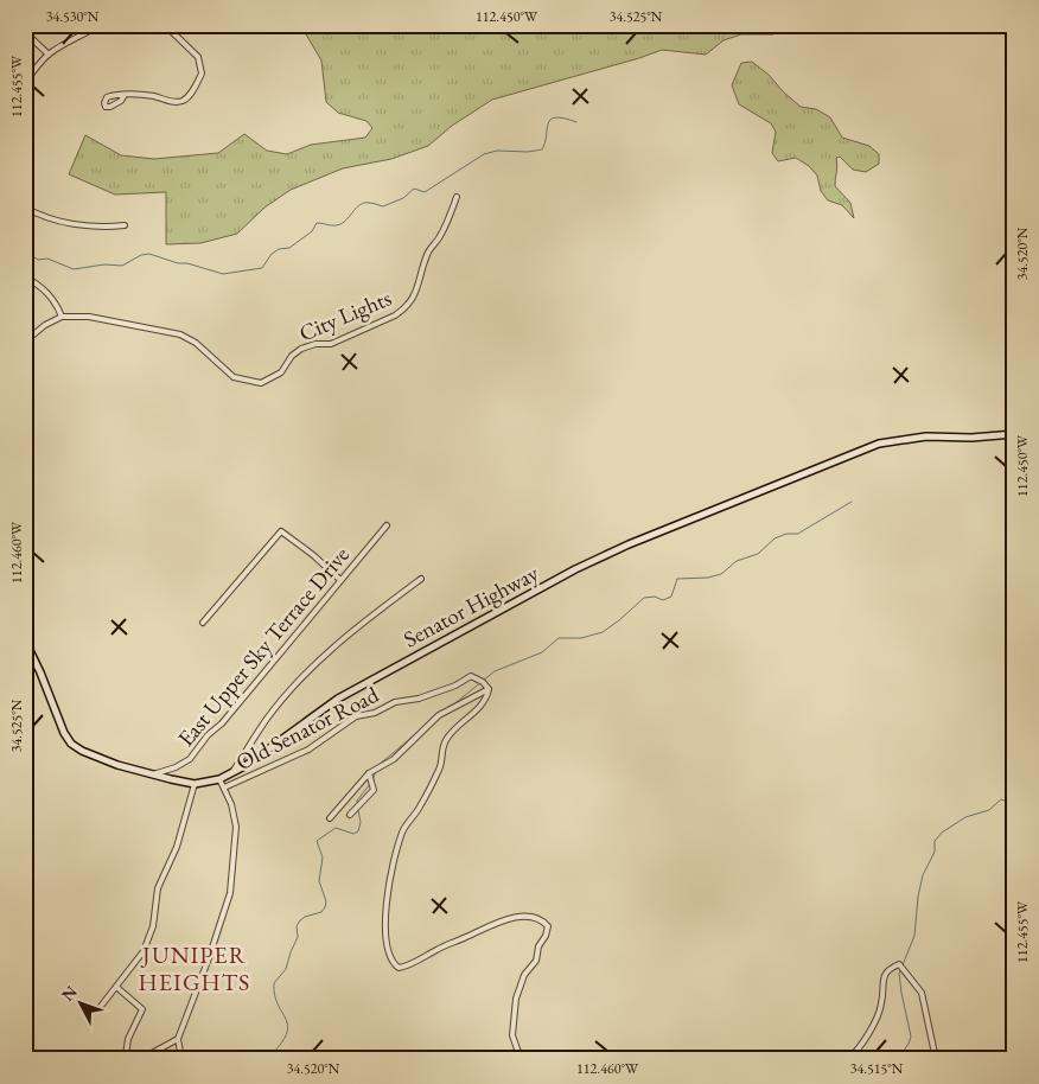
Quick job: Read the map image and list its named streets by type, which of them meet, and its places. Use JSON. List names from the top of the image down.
{
  "streets": {
    "street": [
      "City Lights",
      "Senator Highway",
      "East Upper Sky Terrace Drive",
      "Old Senator Road"
    ]
  },
  "crossings": [
    ["Senator Highway", "East Upper Sky Terrace Drive"]
  ],
  "districts": ["JUNIPER HEIGHTS"],
  "north": "top left",
  "coordinates": [
    "34.530°N",
    "112.450°W",
    "34.525°N",
    "112.455°W",
    "34.520°N",
    "112.460°W",
    "34.515°N"
  ]
}
